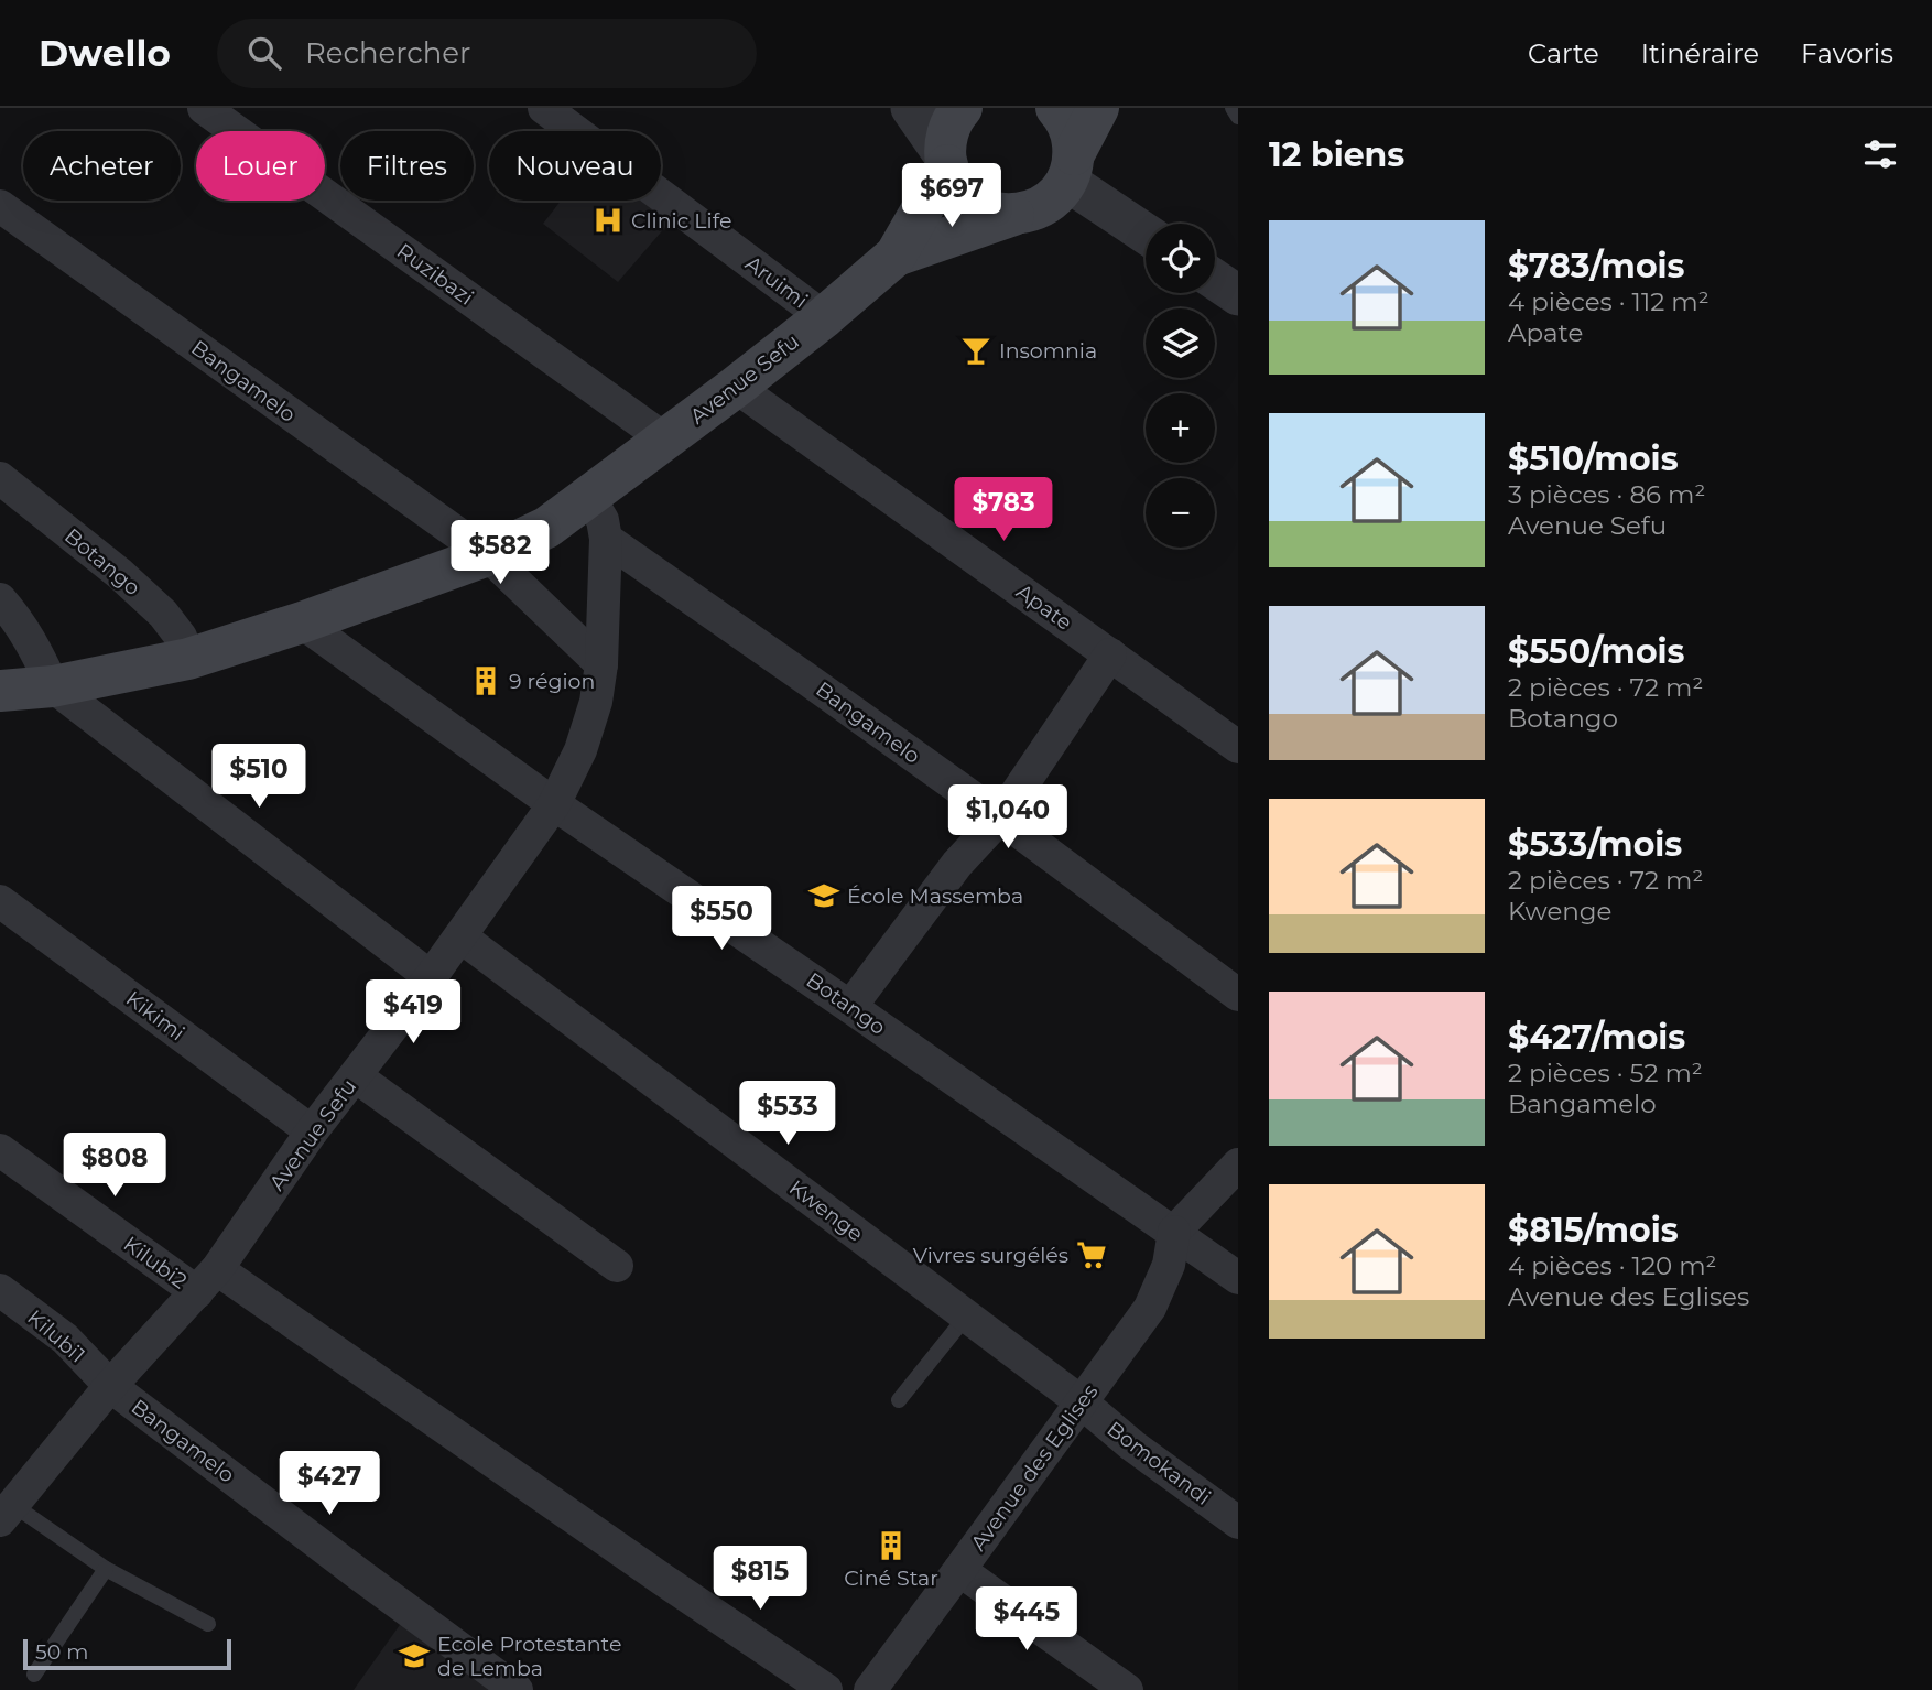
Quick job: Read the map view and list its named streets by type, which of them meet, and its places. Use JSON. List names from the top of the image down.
{
  "streets": {
    "main road": ["Avenue Sefu"],
    "street": [
      "Ruzibazi",
      "Aruimi",
      "Bangamelo",
      "Botango",
      "Apate",
      "Kikimi",
      "Kwenge",
      "Kilubi2",
      "Kilubi1",
      "Bomokandi",
      "Avenue des Eglises"
    ]
  },
  "crossings": [
    ["Ruzibazi", "Avenue Sefu"],
    ["Aruimi", "Avenue Sefu"],
    ["Avenue Sefu", "Bangamelo"],
    ["Avenue Sefu", "Botango"],
    ["Avenue Sefu", "Apate"],
    ["Avenue Sefu", "Kikimi"],
    ["Avenue Sefu", "Kwenge"],
    ["Avenue Sefu", "Kilubi2"],
    ["Avenue Sefu", "Kilubi1"],
    ["Bangamelo", "Kilubi1"],
    ["Botango", "Avenue des Eglises"],
    ["Kwenge", "Bomokandi"],
    ["Kwenge", "Avenue des Eglises"],
    ["Bomokandi", "Avenue des Eglises"]
  ],
  "places": {
    "hospital": ["Clinic Life"],
    "bar": ["Insomnia"],
    "building": ["9 région", "Ciné Star"],
    "school or university": ["École Massemba", "Ecole Protestante de Lemba"],
    "supermarket": ["Vivres surgélés"]
  },
  "scale_bar": "50 m",
  "page": {
    "header": "Dwello",
    "search": "Rechercher",
    "nav": ["Carte", "Itinéraire", "Favoris"],
    "heading": "12 biens",
    "chip": [
      "Acheter",
      "Louer",
      "Filtres",
      "Nouveau"
    ],
    "price": [
      "$697",
      "$783",
      "$582",
      "$510",
      "$1,040",
      "$550",
      "$419",
      "$533",
      "$808",
      "$427",
      "$815",
      "$445"
    ],
    "list": [
      {
        "name": "$783/mois",
        "note": "4 pièces · 112 m² · Apate"
      },
      {
        "name": "$510/mois",
        "note": "3 pièces · 86 m² · Avenue Sefu"
      },
      {
        "name": "$550/mois",
        "note": "2 pièces · 72 m² · Botango"
      },
      {
        "name": "$533/mois",
        "note": "2 pièces · 72 m² · Kwenge"
      },
      {
        "name": "$427/mois",
        "note": "2 pièces · 52 m² · Bangamelo"
      },
      {
        "name": "$815/mois",
        "note": "4 pièces · 120 m² · Avenue des Eglises"
      }
    ],
    "map_buttons": ["+", "−"],
    "scale": "50 m"
  }
}
